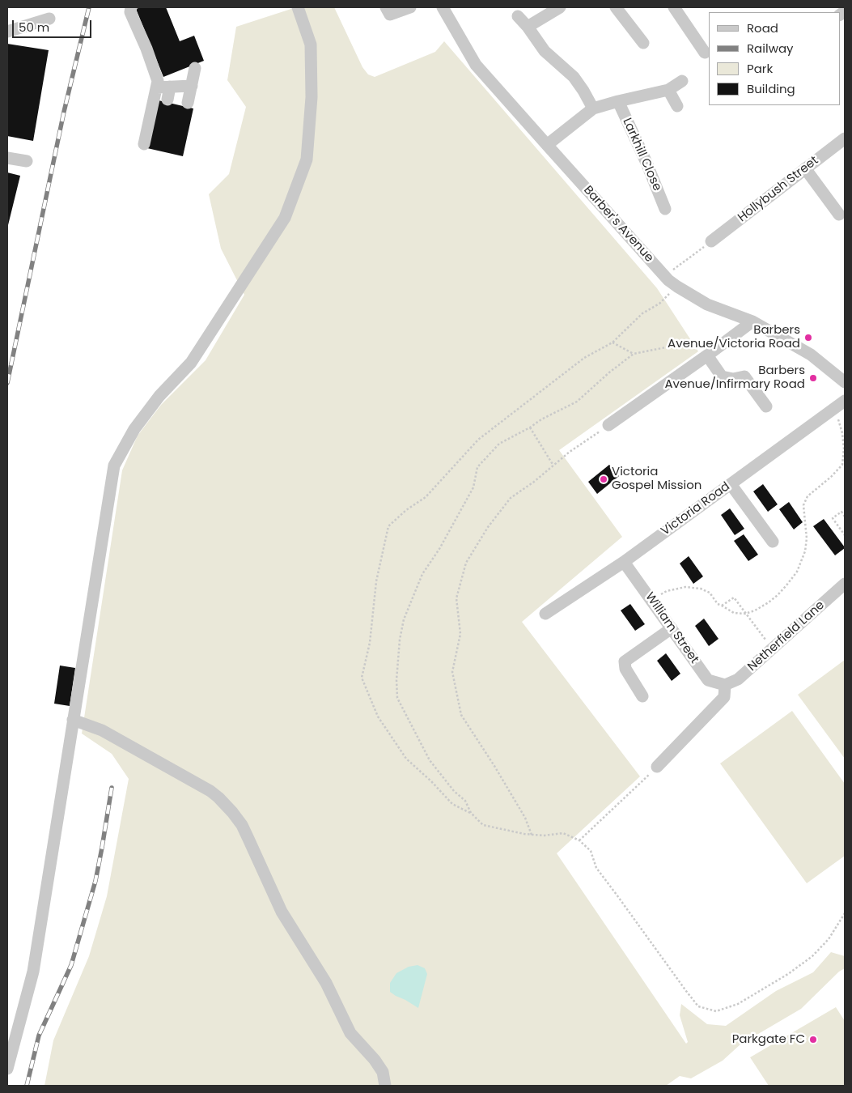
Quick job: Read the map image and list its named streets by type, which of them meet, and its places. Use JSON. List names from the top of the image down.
{
  "streets": {
    "street": [
      "Larkhill Close",
      "Hollybush Street",
      "Barber's Avenue",
      "Victoria Road",
      "William Street",
      "Netherfield Lane"
    ]
  },
  "crossings": [
    ["Victoria Road", "William Street"],
    ["William Street", "Netherfield Lane"]
  ],
  "places": [
    "Barbers Avenue/Victoria Road",
    "Barbers Avenue/Infirmary Road",
    "Victoria Gospel Mission",
    "Parkgate FC"
  ],
  "legend": [
    "Road",
    "Railway",
    "Park",
    "Building"
  ],
  "scale_bar": "50 m"
}
